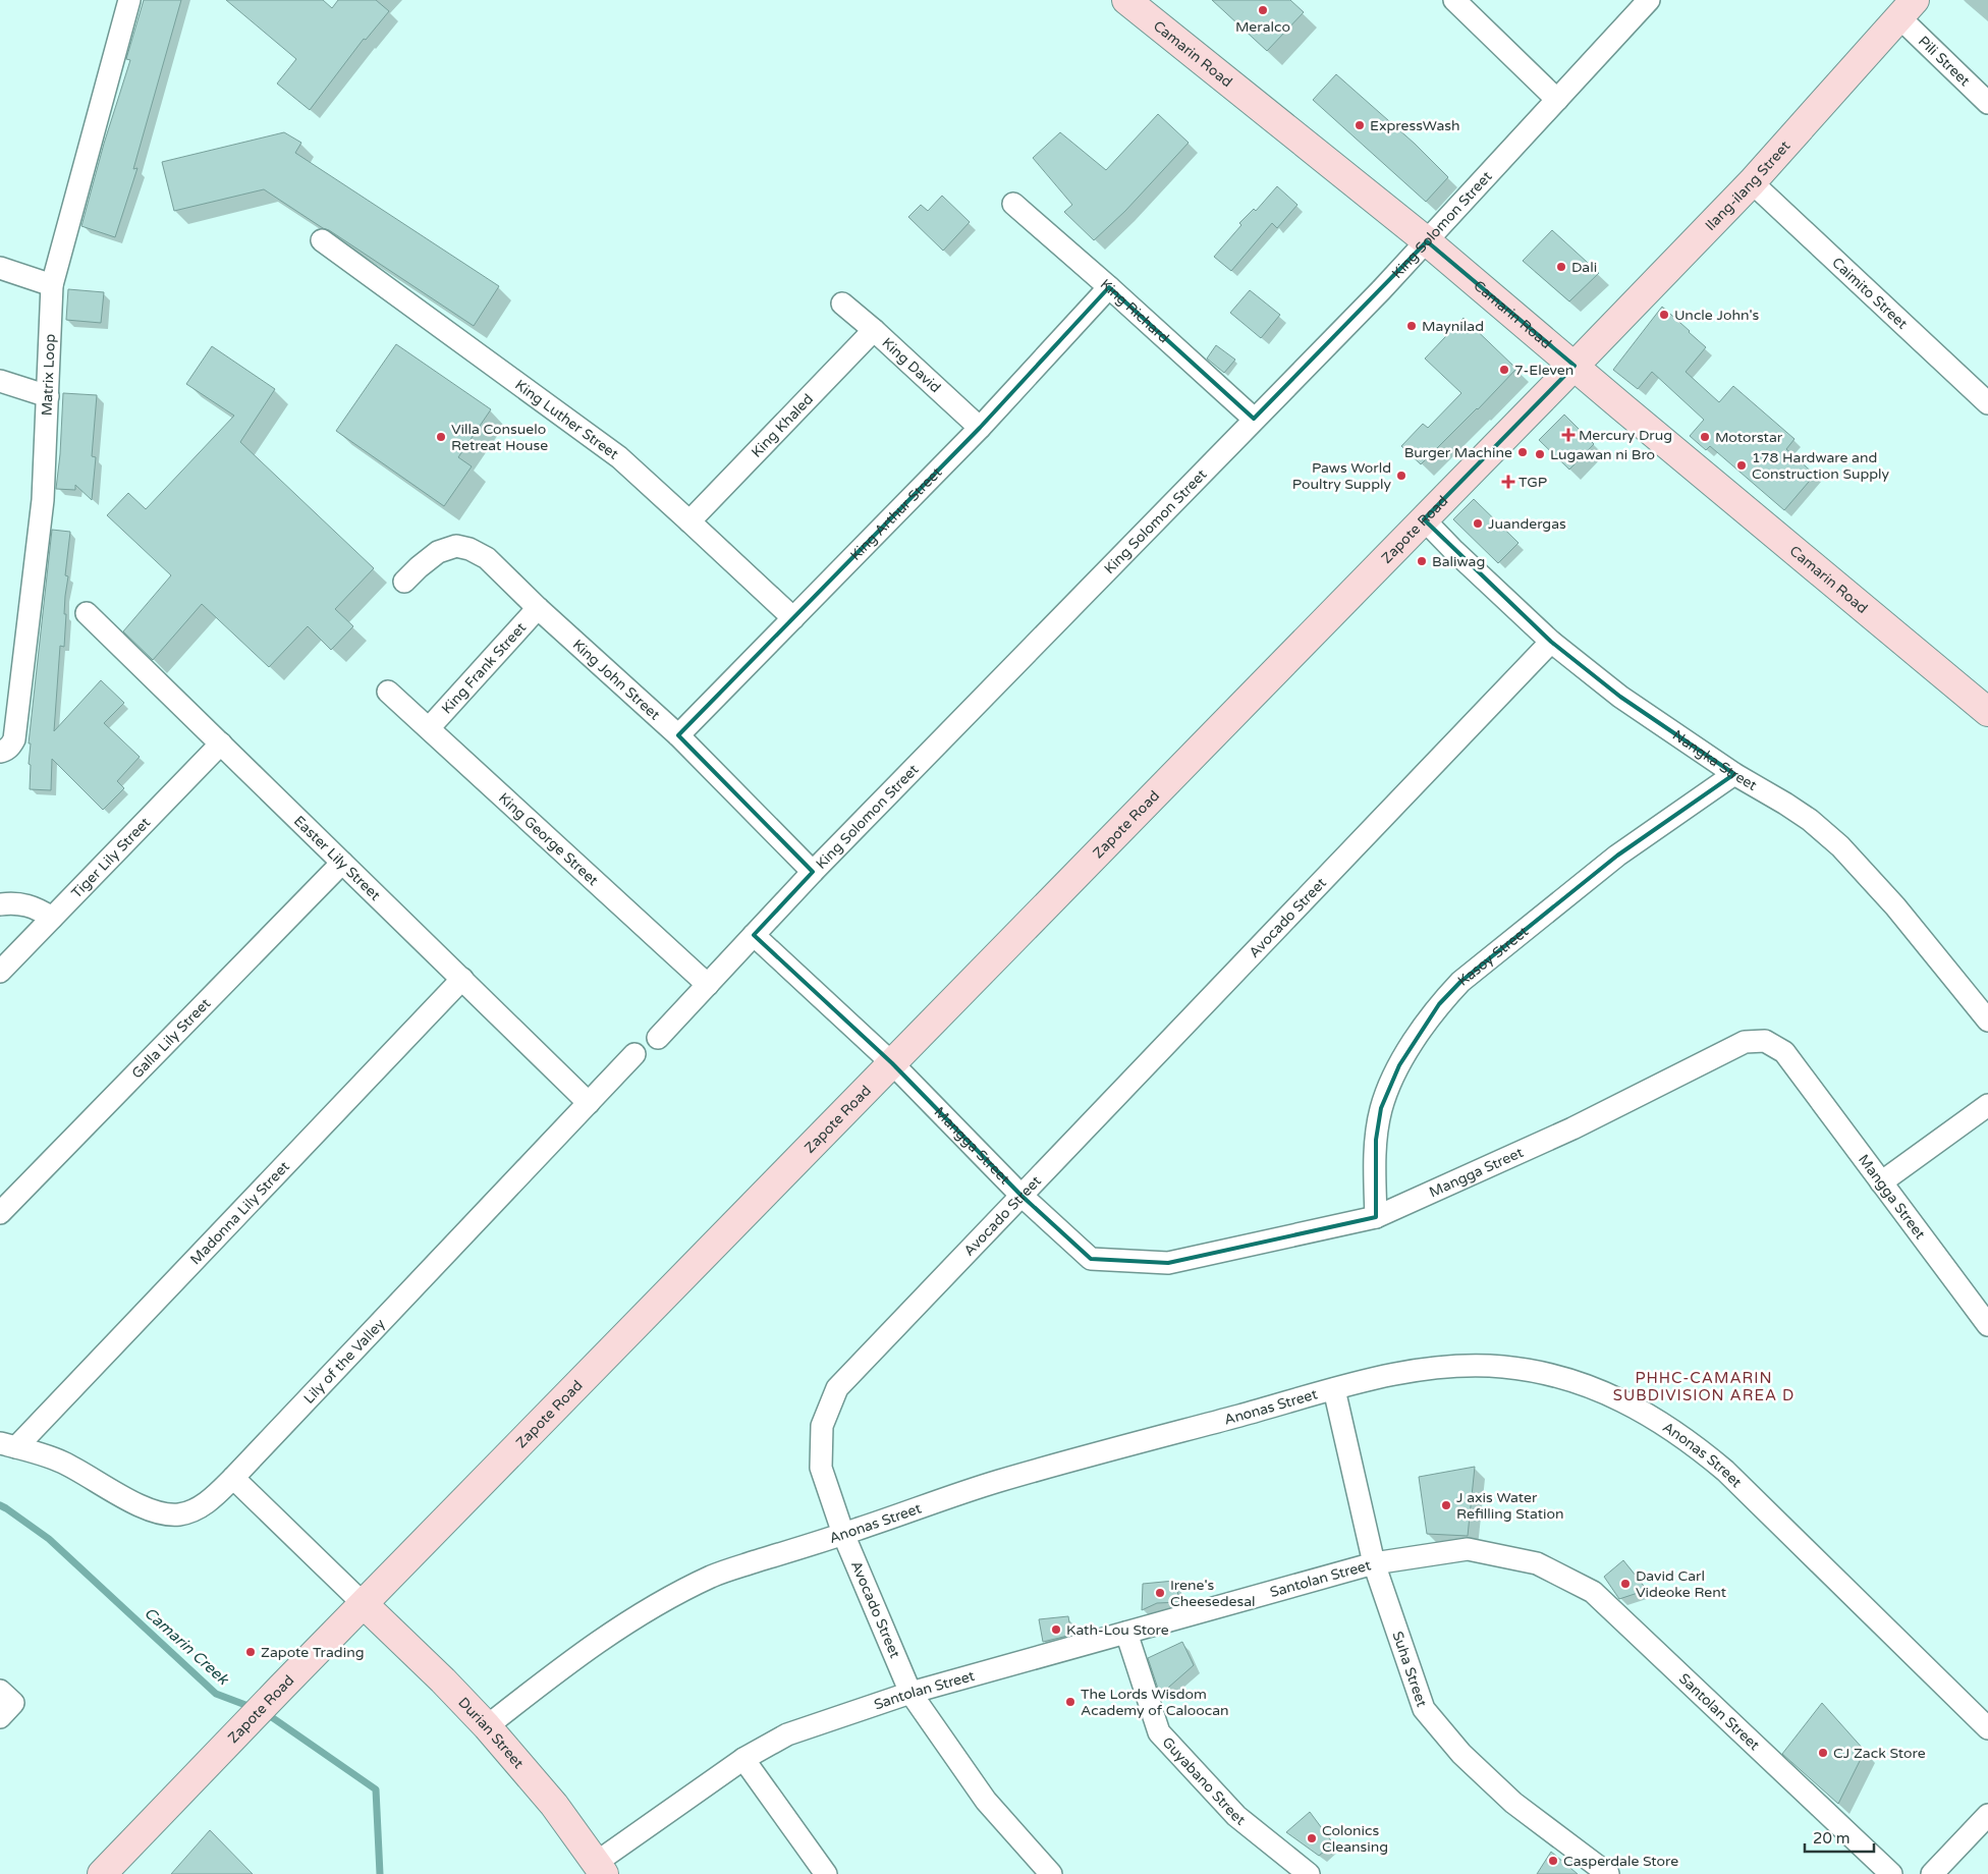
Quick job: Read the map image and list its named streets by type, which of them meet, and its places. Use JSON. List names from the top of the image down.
{
  "streets": {
    "main road": [
      "Camarin Road",
      "Ilang-ilang Street",
      "Zapote Road",
      "Durian Street"
    ],
    "street": [
      "Pili Street",
      "King Solomon Street",
      "Caimito Street",
      "King Richard",
      "King David",
      "Matrix Loop",
      "King Luther Street",
      "King Khaled",
      "King Arthur Street",
      "King Frank Street",
      "King John Street",
      "Nangka Street",
      "King George Street",
      "Tiger Lily Street",
      "Easter Lily Street",
      "Avocado Street",
      "Kasoy Street",
      "Galla Lily Street",
      "Mangga Street",
      "Madonna Lily Street",
      "Lily of the Valley",
      "Anonas Street",
      "Santolan Street",
      "Suha Street",
      "Guyabano Street"
    ]
  },
  "crossings": [
    ["Camarin Road", "Ilang-ilang Street"],
    ["Camarin Road", "King Solomon Street"],
    ["Camarin Road", "Zapote Road"],
    ["Pili Street", "Ilang-ilang Street"],
    ["Ilang-ilang Street", "Caimito Street"],
    ["Ilang-ilang Street", "Zapote Road"],
    ["King Solomon Street", "King Richard"],
    ["King Solomon Street", "King John Street"],
    ["King Solomon Street", "King George Street"],
    ["King Solomon Street", "Mangga Street"],
    ["King Richard", "King Arthur Street"],
    ["King David", "King Khaled"],
    ["King David", "King Arthur Street"],
    ["King Luther Street", "King Khaled"],
    ["King Luther Street", "King Arthur Street"],
    ["King Arthur Street", "King John Street"],
    ["Zapote Road", "Nangka Street"],
    ["Zapote Road", "Mangga Street"],
    ["Zapote Road", "Durian Street"],
    ["King Frank Street", "King John Street"],
    ["King Frank Street", "King George Street"],
    ["Nangka Street", "Avocado Street"],
    ["Nangka Street", "Kasoy Street"],
    ["Tiger Lily Street", "Easter Lily Street"],
    ["Easter Lily Street", "Galla Lily Street"],
    ["Easter Lily Street", "Madonna Lily Street"],
    ["Easter Lily Street", "Lily of the Valley"],
    ["Avocado Street", "Mangga Street"],
    ["Avocado Street", "Anonas Street"],
    ["Avocado Street", "Santolan Street"],
    ["Kasoy Street", "Mangga Street"],
    ["Madonna Lily Street", "Lily of the Valley"],
    ["Anonas Street", "Suha Street"],
    ["Anonas Street", "Durian Street"],
    ["Santolan Street", "Suha Street"],
    ["Santolan Street", "Durian Street"],
    ["Santolan Street", "Guyabano Street"]
  ],
  "districts": ["PHHC-CAMARIN SUBDIVISION AREA D"],
  "water": ["Camarin Creek"],
  "places": {
    "other": [
      "Meralco",
      "ExpressWash",
      "Dali",
      "Uncle John's",
      "Maynilad",
      "7-Eleven",
      "Villa Consuelo Retreat House",
      "Motorstar",
      "Burger Machine",
      "Lugawan ni Bro",
      "178 Hardware and Construction Supply",
      "Paws World Poultry Supply",
      "Juandergas",
      "Baliwag",
      "J axis Water Refilling Station",
      "David Carl Videoke Rent",
      "Irene's Cheesedesal",
      "Kath-Lou Store",
      "Zapote Trading",
      "The Lords Wisdom Academy of Caloocan",
      "CJ Zack Store",
      "Colonics Cleansing",
      "Casperdale Store"
    ],
    "health": ["Mercury Drug", "TGP"]
  },
  "scale_bar": "20 m"
}
